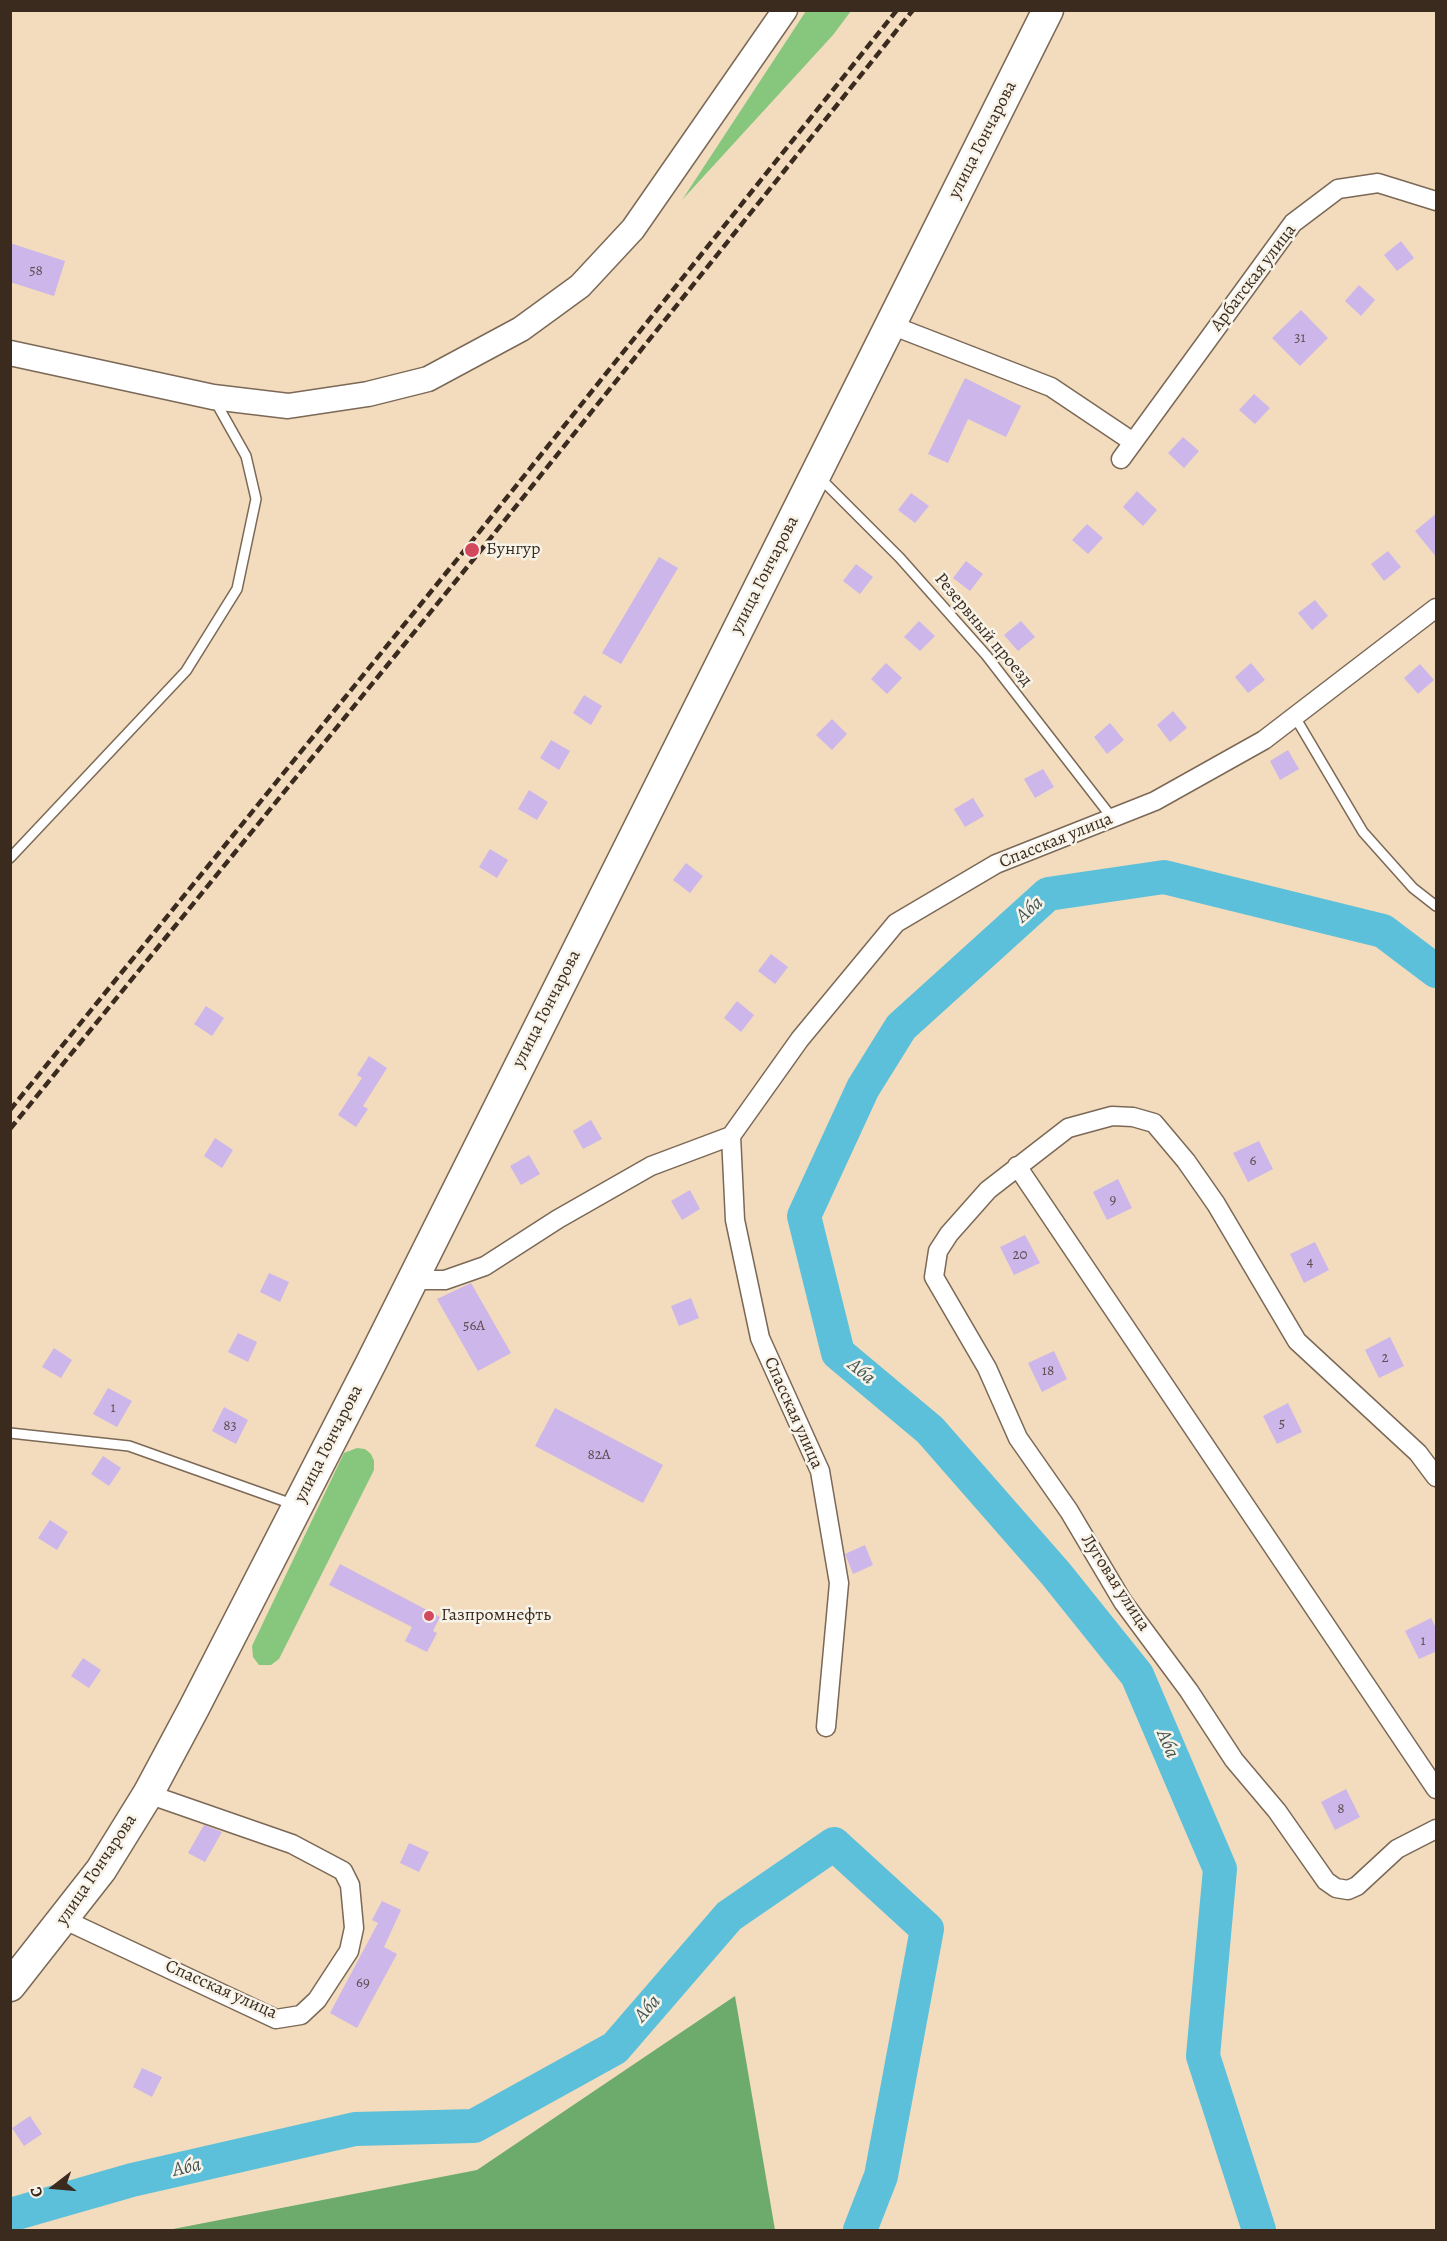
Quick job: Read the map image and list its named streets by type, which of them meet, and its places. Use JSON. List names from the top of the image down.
{
  "streets": {
    "main road": ["улица Гончарова"],
    "street": ["Арбатская улица", "Спасская улица", "Луговая улица"],
    "lane": ["Резервный проезд"]
  },
  "crossings": [
    ["улица Гончарова", "Резервный проезд"],
    ["улица Гончарова", "Спасская улица"],
    ["Резервный проезд", "Спасская улица"]
  ],
  "water": ["Аба"],
  "places": ["Бунгур", "Газпромнефть"],
  "house_numbers": [
    "58",
    "31",
    "6",
    "9",
    "20",
    "4",
    "56А",
    "2",
    "18",
    "1",
    "5",
    "83",
    "82А",
    "1",
    "8",
    "69"
  ],
  "north": "left"
}
